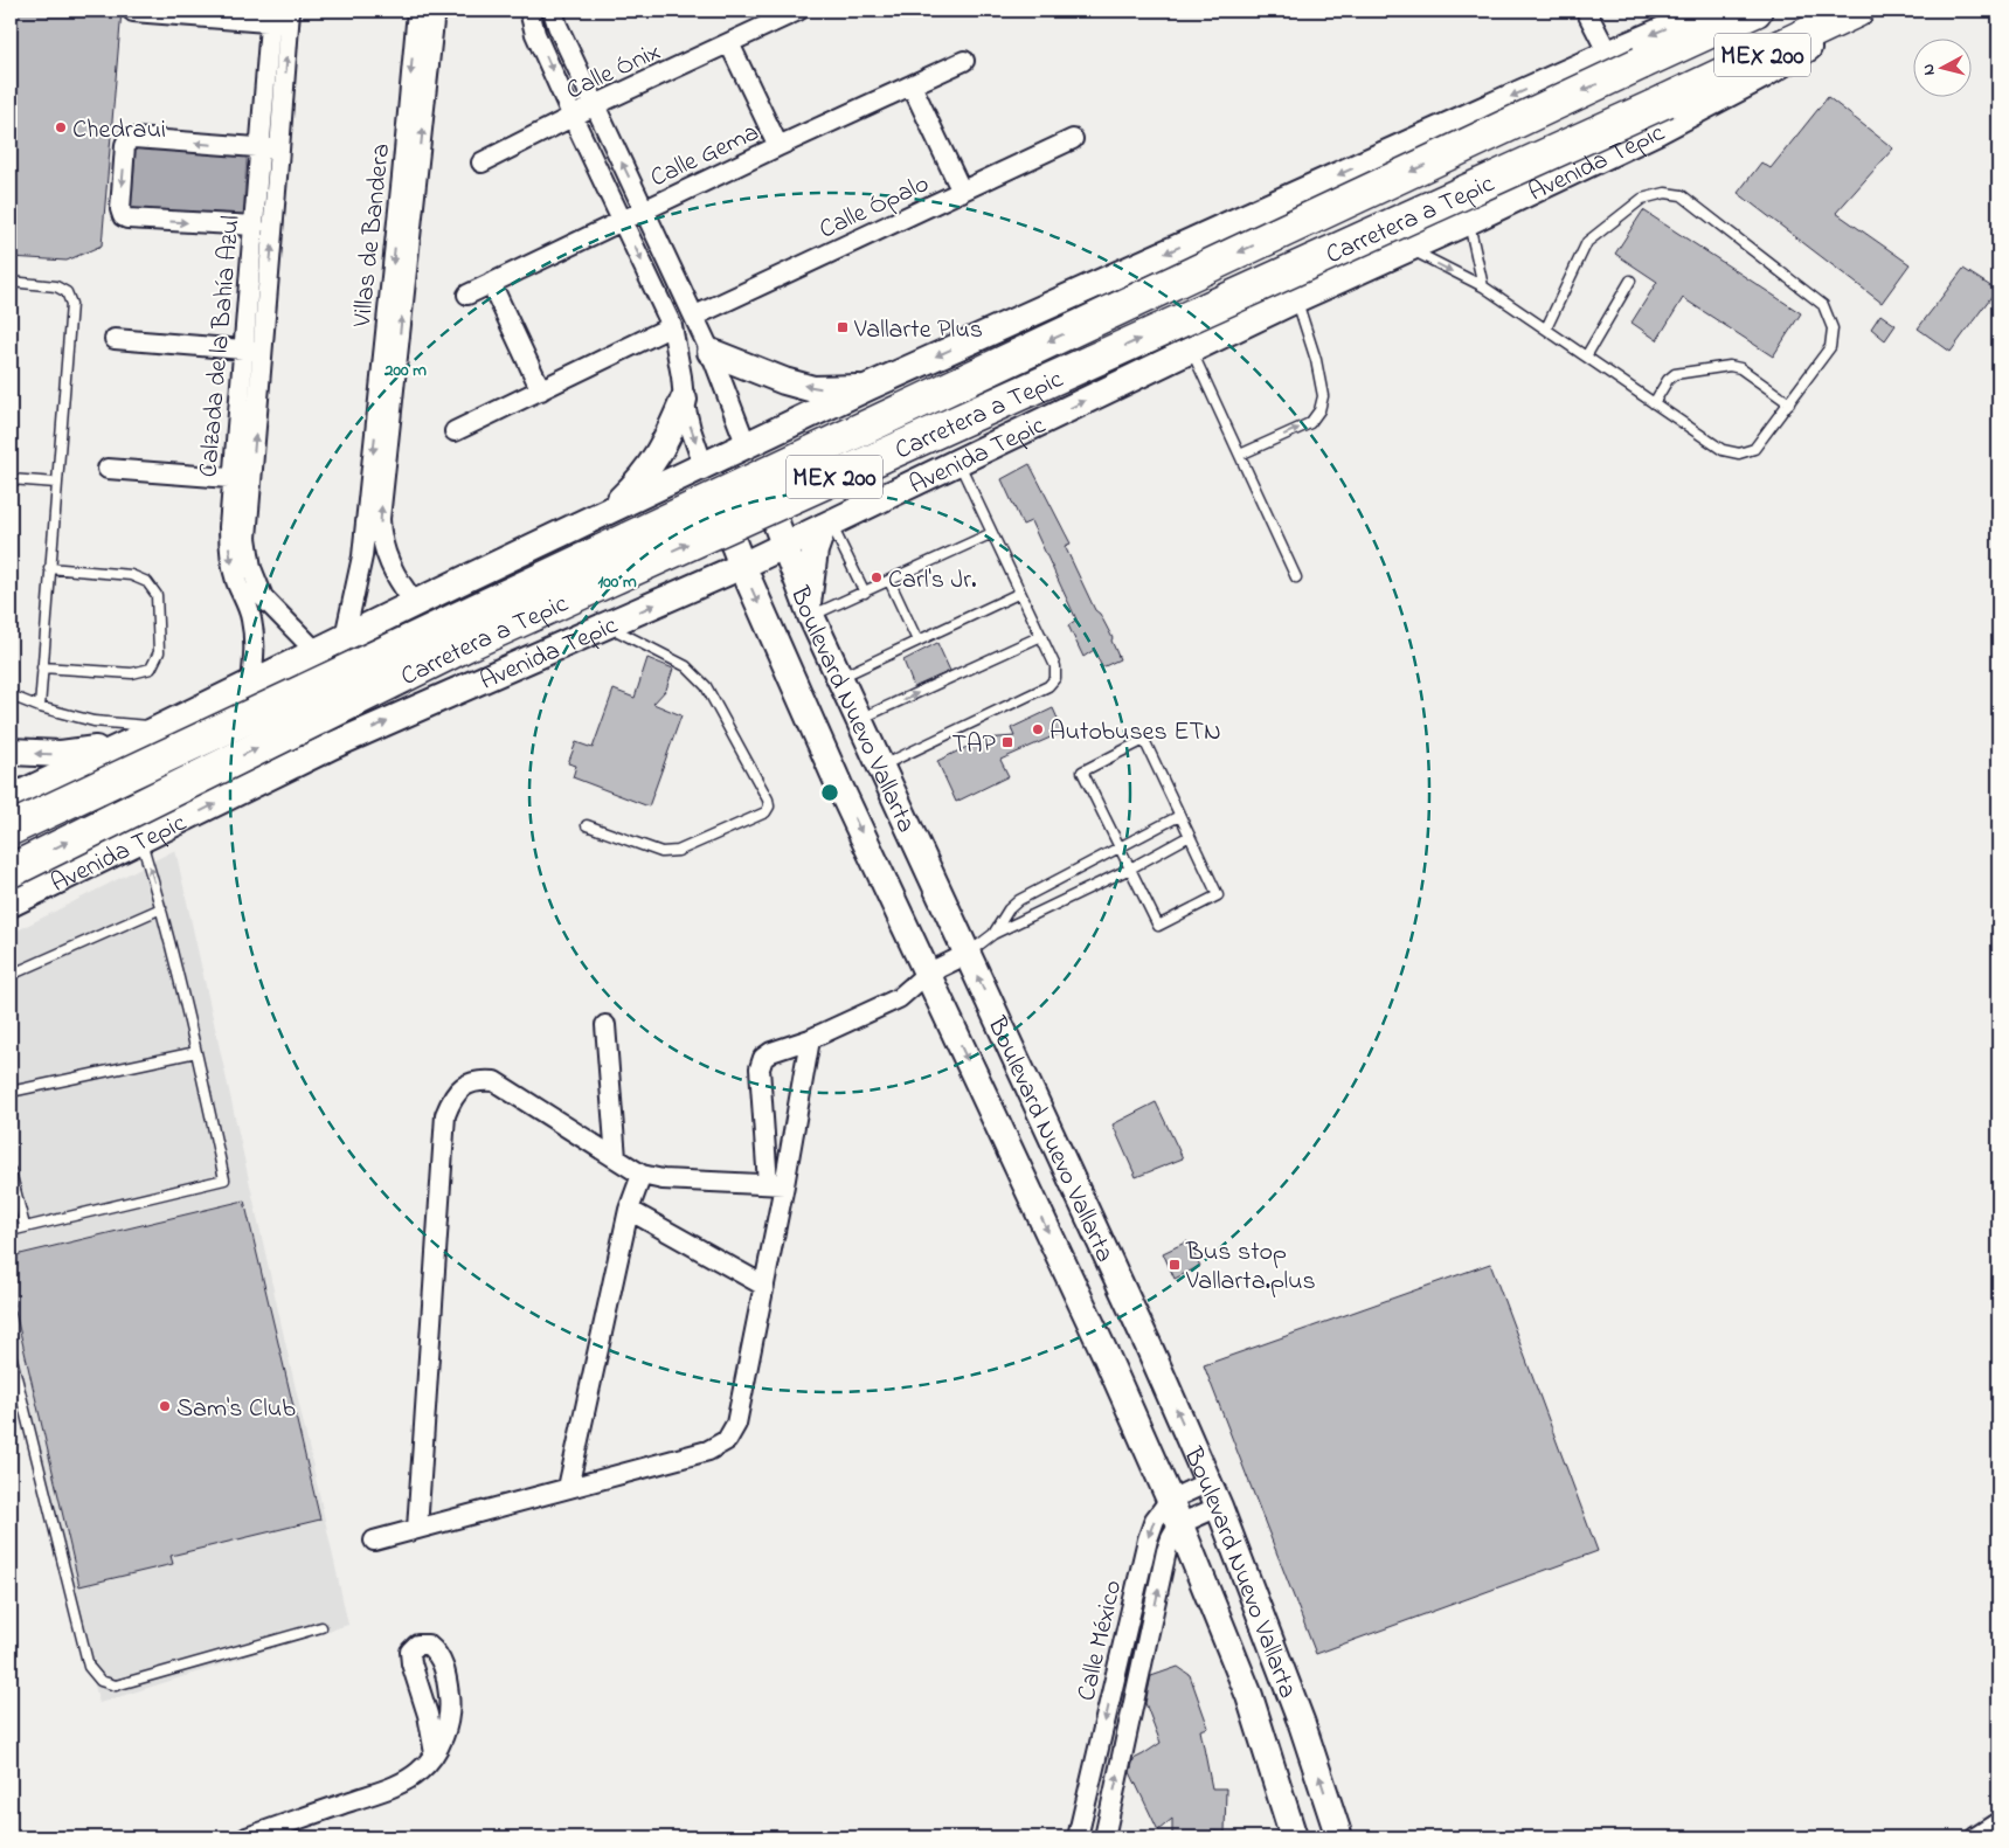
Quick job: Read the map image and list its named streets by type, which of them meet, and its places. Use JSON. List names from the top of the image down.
{
  "streets": {
    "highway": ["MEX 200", "Carretera a Tepic"],
    "main road": ["Avenida Tepic", "Boulevard Nuevo Vallarta"],
    "street": [
      "Calle Ónix",
      "Calle Gema",
      "Calle Ópalo",
      "Villas de Bandera",
      "Calzada de la Bahía Azul",
      "Calle México"
    ]
  },
  "crossings": [
    ["Avenida Tepic", "Boulevard Nuevo Vallarta"],
    ["Boulevard Nuevo Vallarta", "Calle México"]
  ],
  "places": {
    "other": [
      "Chedraui",
      "Carl's Jr.",
      "Autobuses ETN",
      "Sam's Club"
    ],
    "transit": ["Vallarte Plus", "TAP", "Bus stop Vallarta.plus"]
  },
  "north": "left",
  "rings": ["200 m", "100 m"]
}
